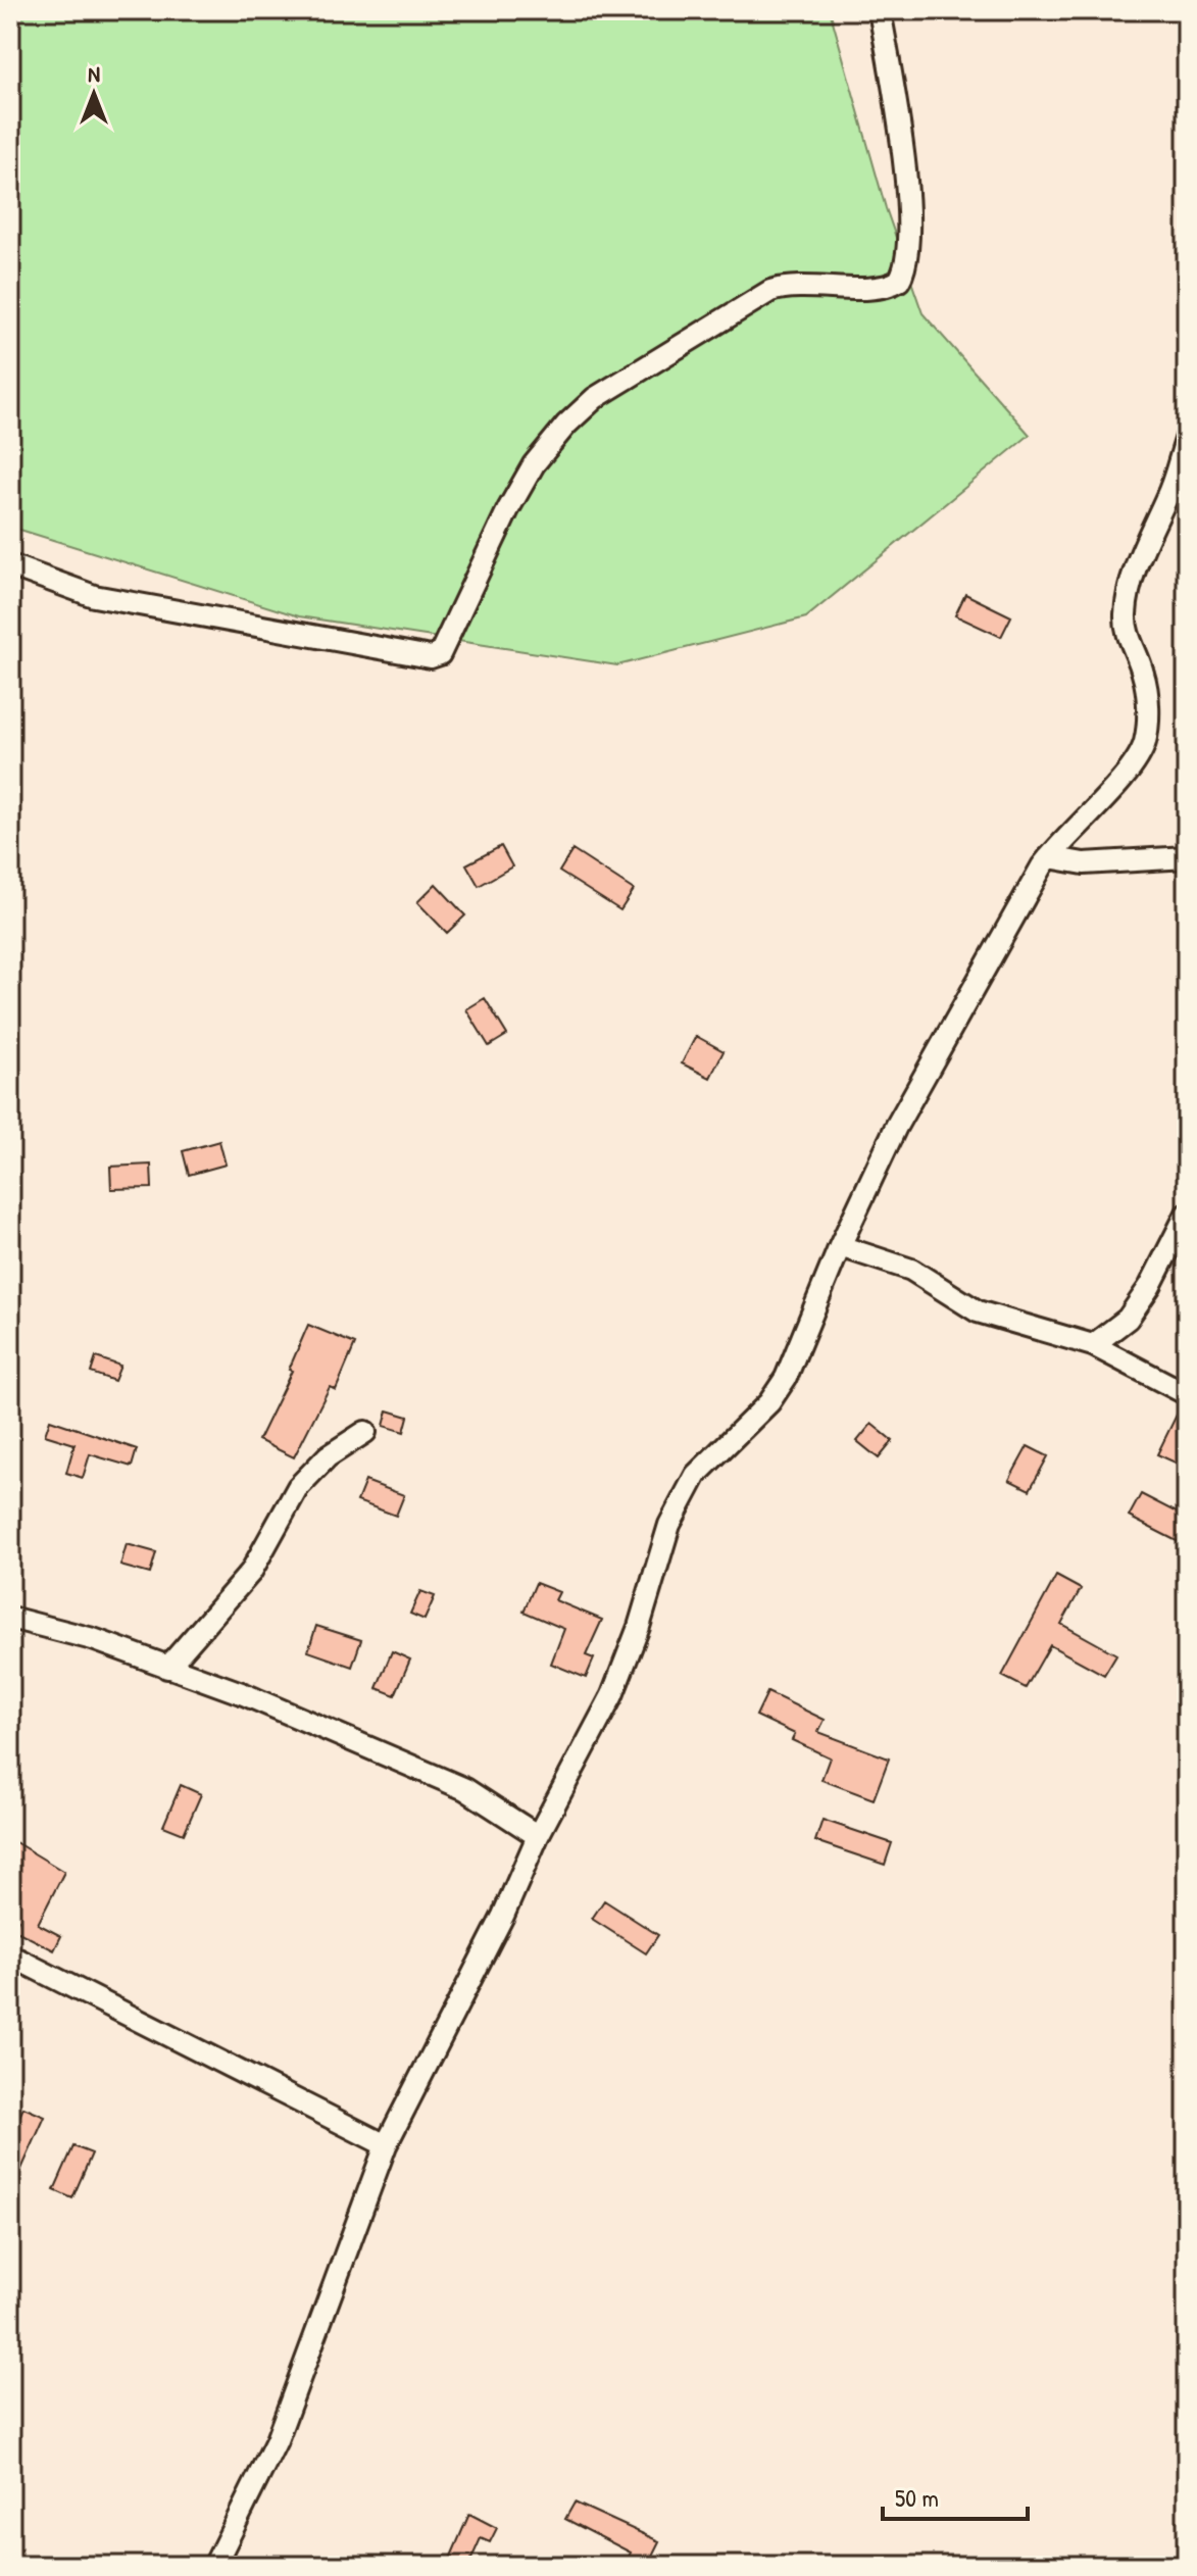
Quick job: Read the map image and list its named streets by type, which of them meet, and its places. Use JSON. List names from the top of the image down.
{
  "scale_bar": "50 m",
  "north": "top"
}
